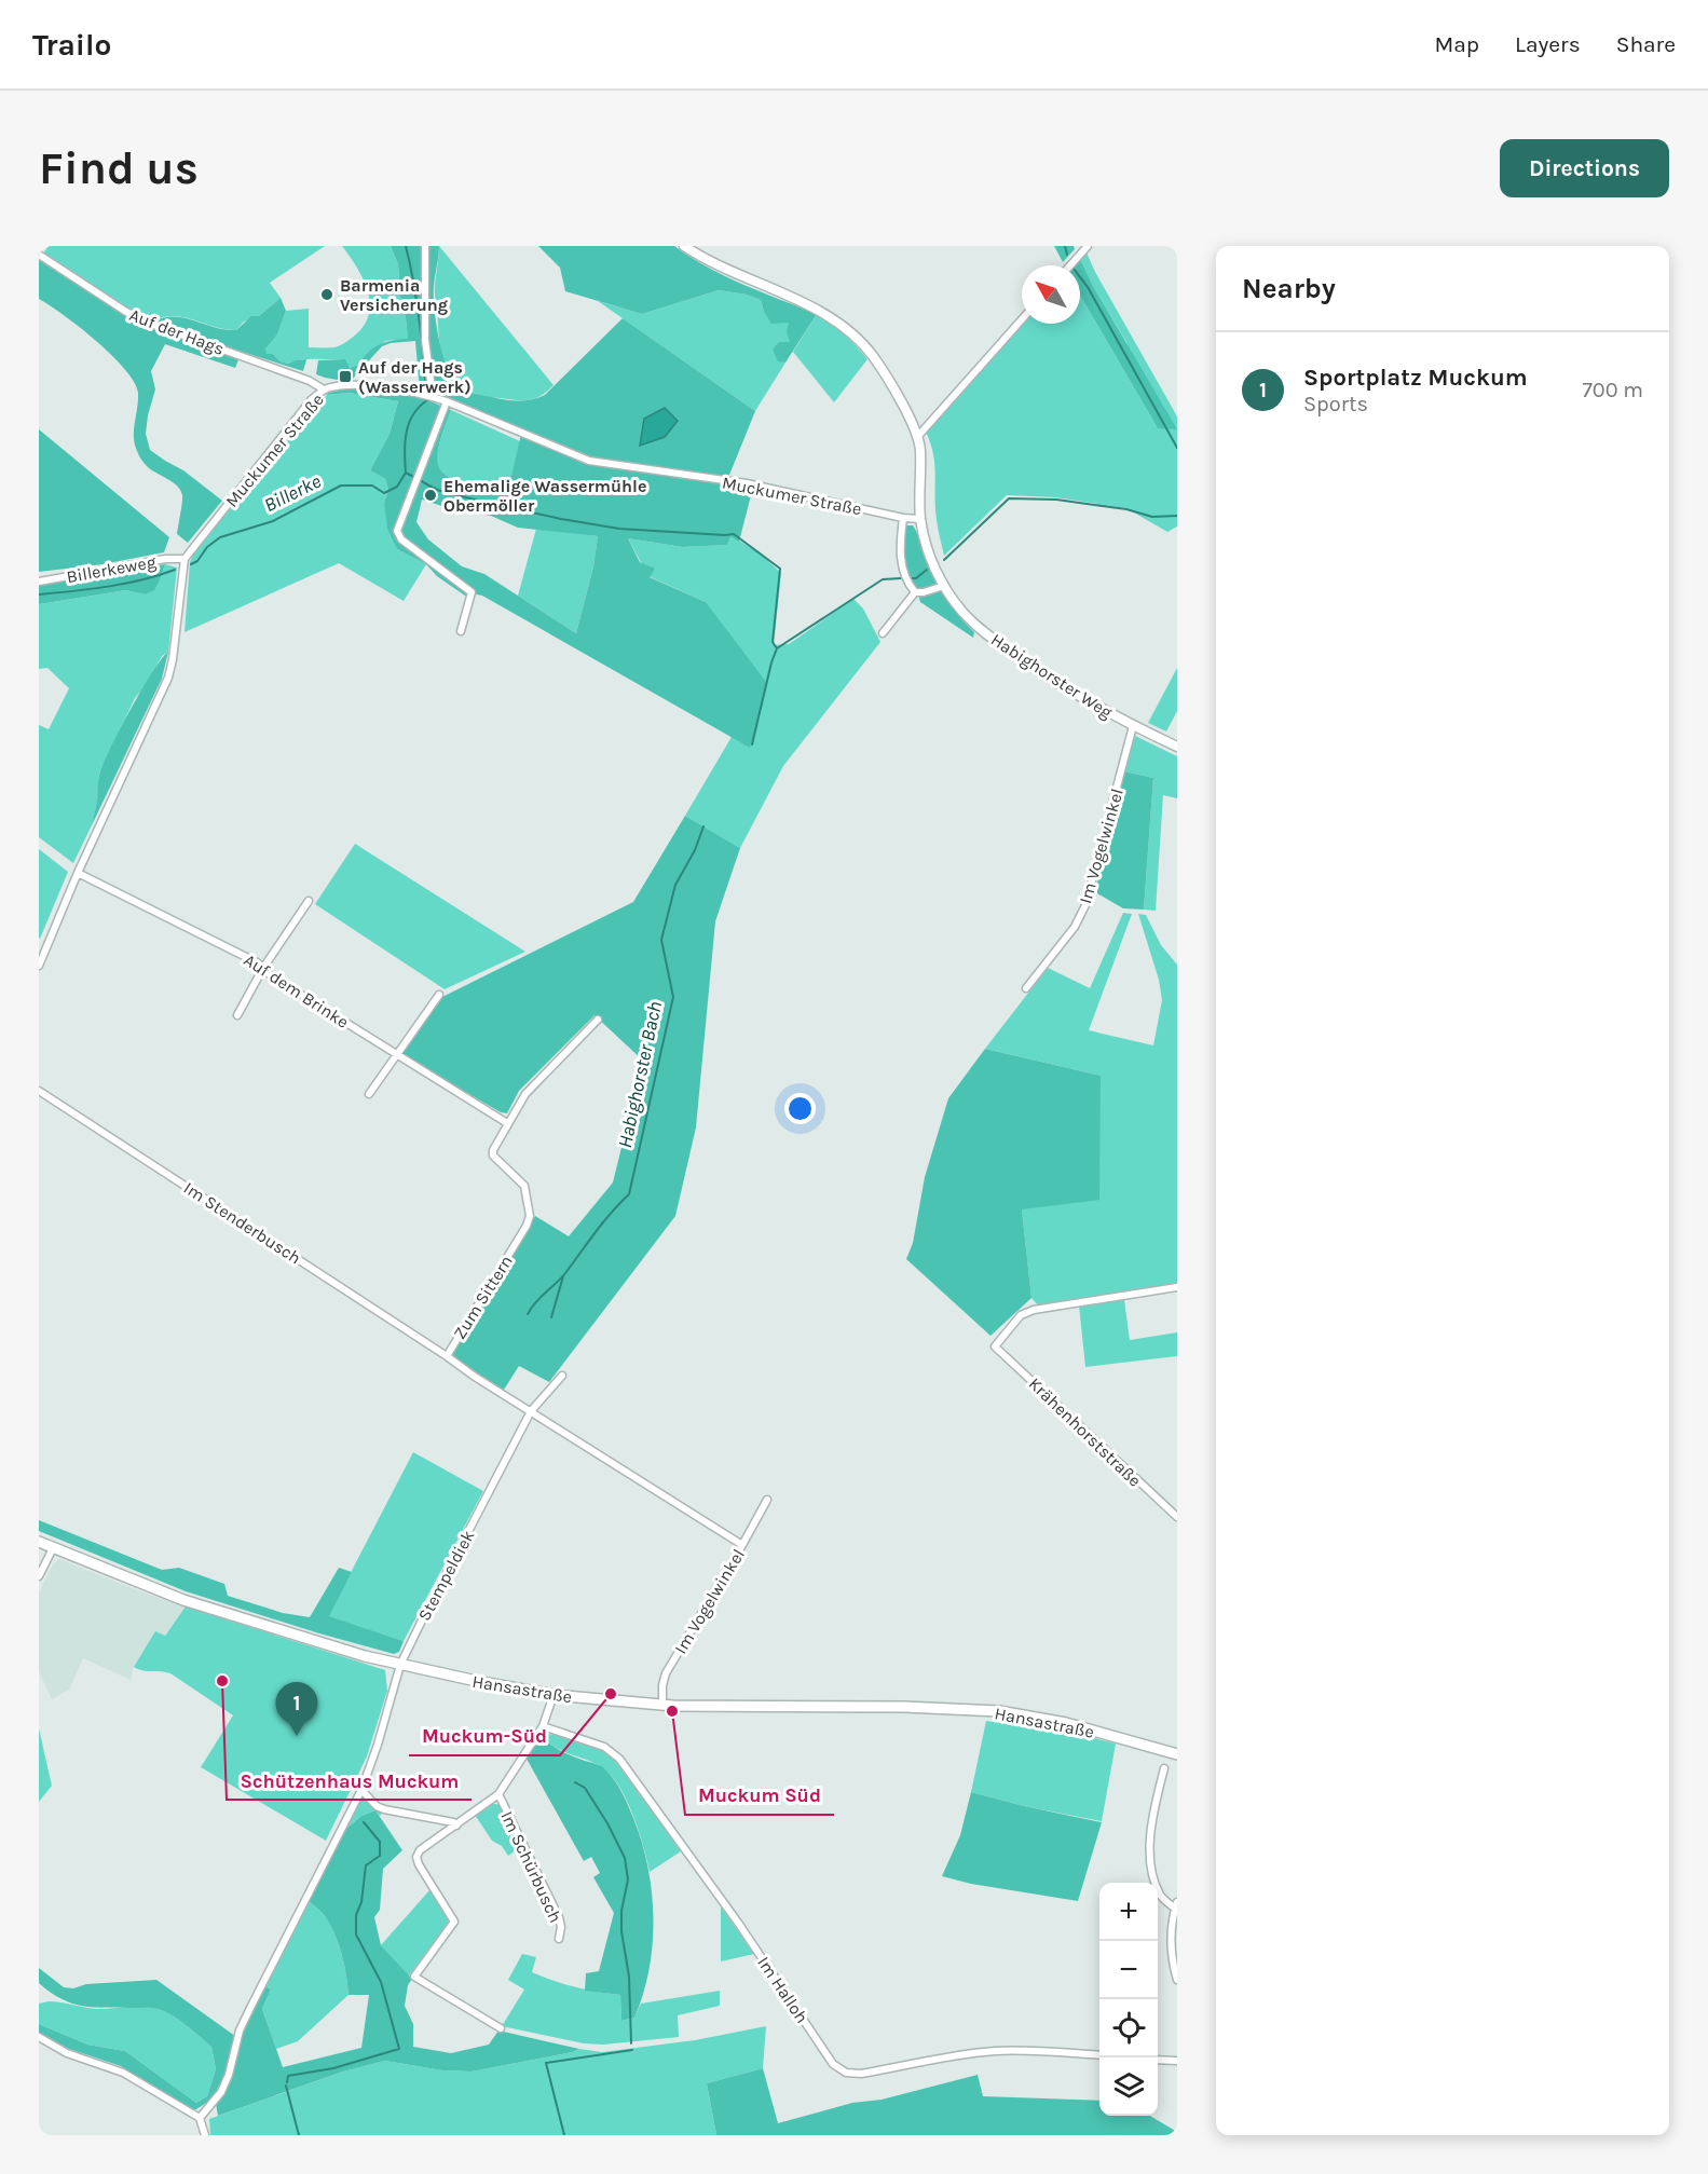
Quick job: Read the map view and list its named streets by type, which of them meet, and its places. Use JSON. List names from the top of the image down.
{
  "streets": {
    "main road": ["Hansastraße"],
    "street": [
      "Auf der Hags",
      "Muckumer Straße",
      "Billerkeweg",
      "Habighorster Weg",
      "Im Vogelwinkel",
      "Auf dem Brinke",
      "Im Stenderbusch",
      "Zum Sittern",
      "Krähenhorststraße",
      "Stempeldiek",
      "Im Schürbusch",
      "Im Halloh"
    ]
  },
  "crossings": [
    ["Auf der Hags", "Muckumer Straße"],
    ["Muckumer Straße", "Billerkeweg"],
    ["Muckumer Straße", "Habighorster Weg"],
    ["Habighorster Weg", "Im Vogelwinkel"],
    ["Im Vogelwinkel", "Zum Sittern"],
    ["Im Vogelwinkel", "Hansastraße"],
    ["Auf dem Brinke", "Zum Sittern"],
    ["Im Stenderbusch", "Zum Sittern"],
    ["Zum Sittern", "Stempeldiek"],
    ["Stempeldiek", "Hansastraße"]
  ],
  "water": ["Billerke", "Habighorster Bach"],
  "places": {
    "other": [
      "Barmenia Versicherung",
      "Ehemalige Wassermühle Obermöller",
      "Schützenhaus Muckum",
      "Muckum-Süd",
      "Muckum Süd"
    ],
    "transit": ["Auf der Hags (Wasserwerk)"]
  },
  "north": "top left",
  "page": {
    "header": "Trailo",
    "nav": ["Map", "Layers", "Share"],
    "buttons": "Directions",
    "title": "Find us",
    "heading": "Nearby",
    "list": [
      {
        "mark": "1",
        "name": "Sportplatz Muckum",
        "note": "Sports",
        "value": "700 m"
      }
    ],
    "pins": "1",
    "map_buttons": ["+", "−"]
  }
}
